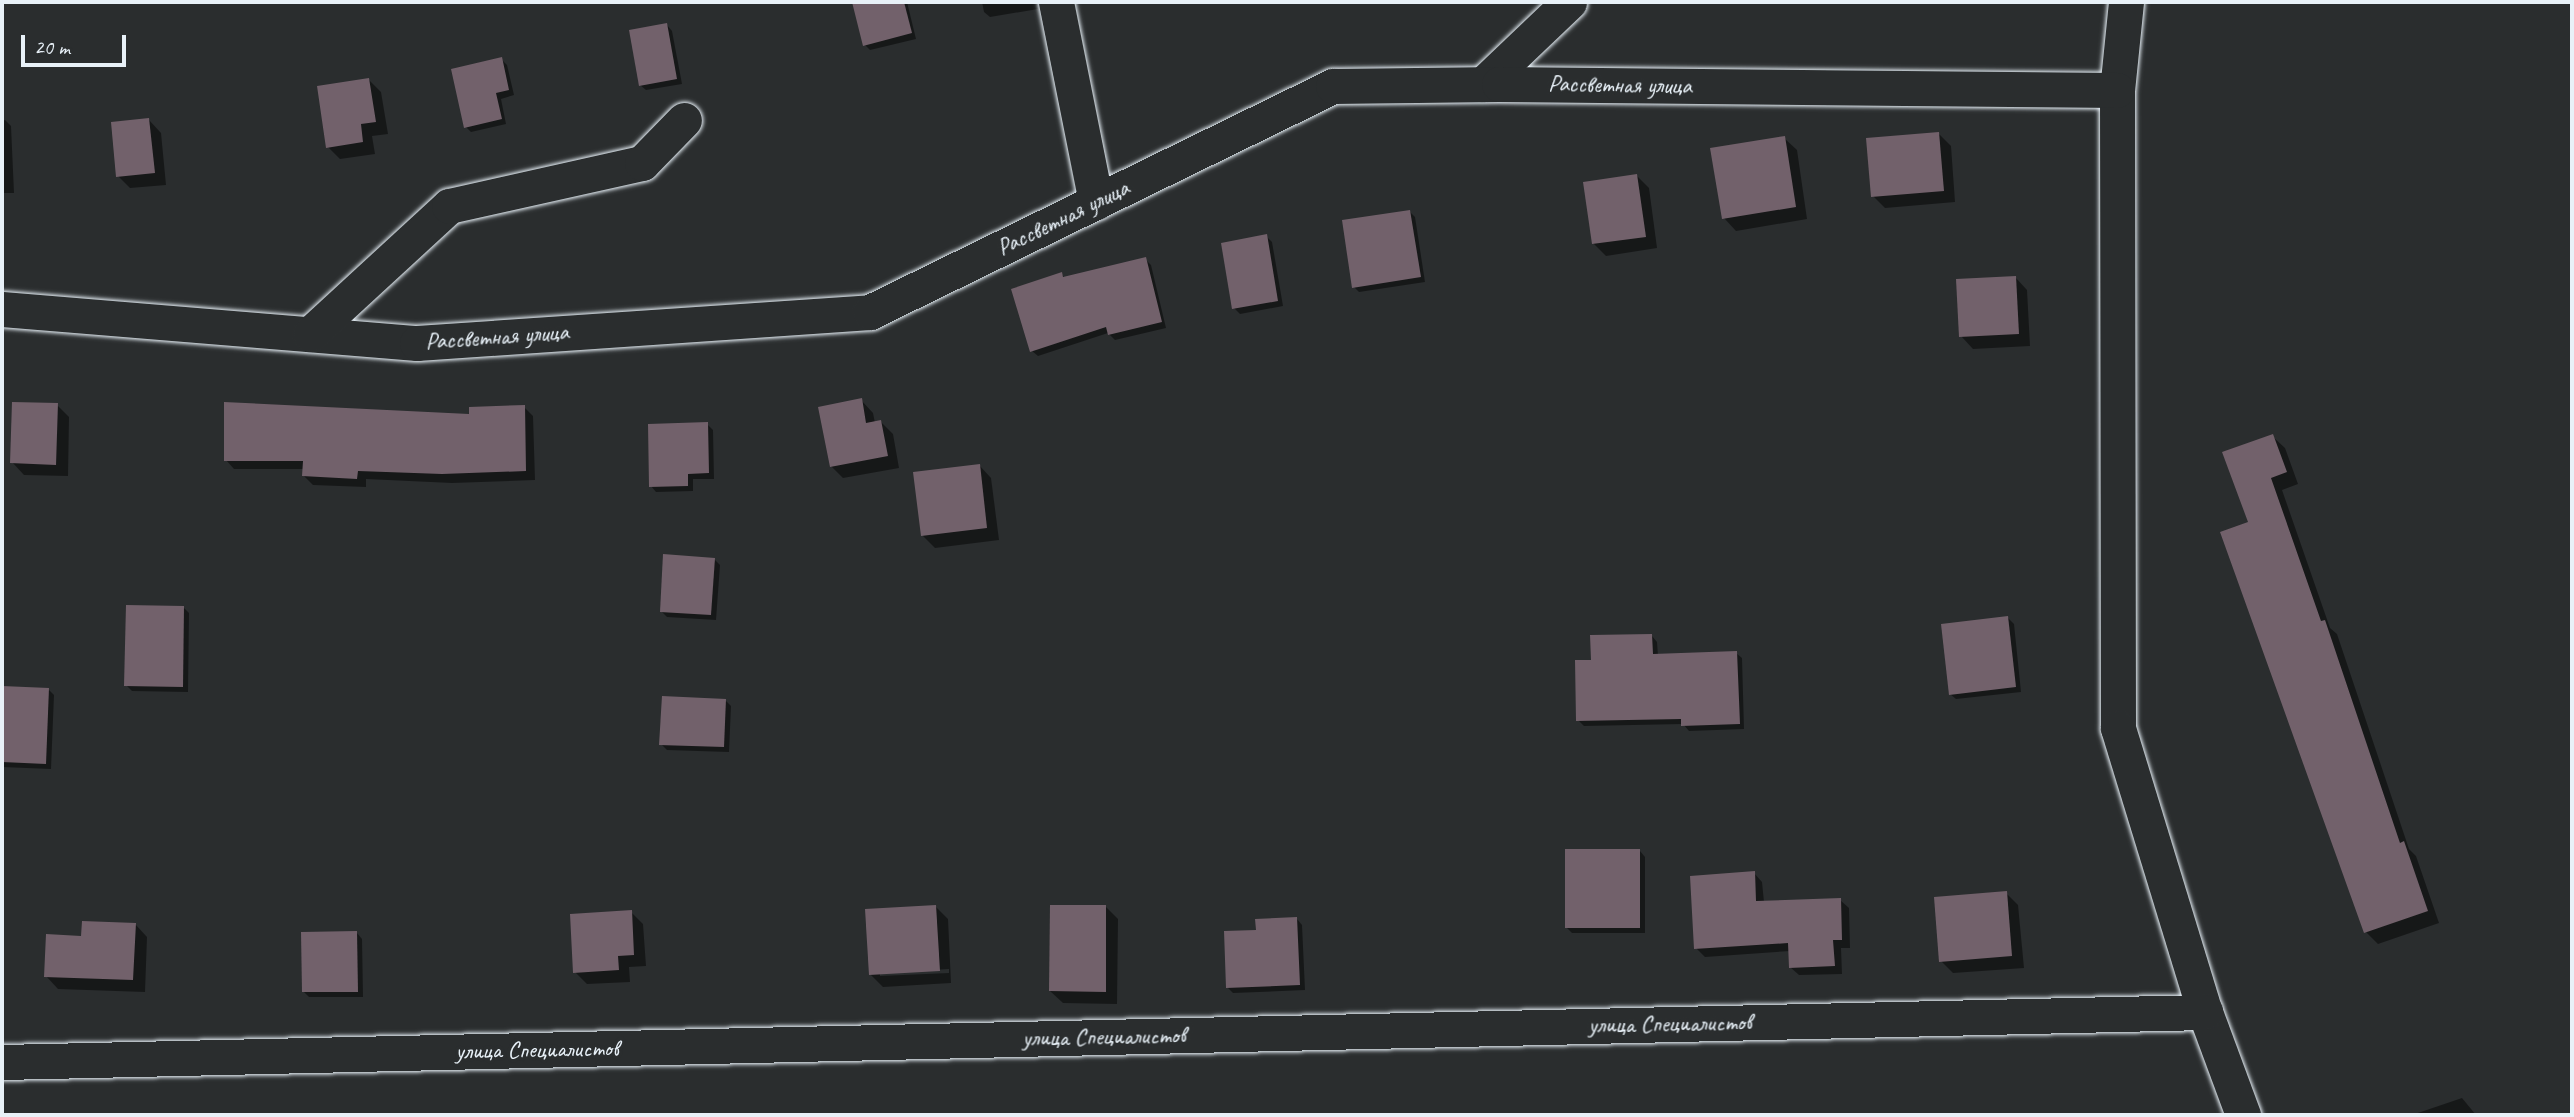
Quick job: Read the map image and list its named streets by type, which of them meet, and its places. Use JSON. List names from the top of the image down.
{
  "streets": {
    "street": ["Рассветная улица", "улица Специалистов"]
  },
  "scale_bar": "20 m"
}
